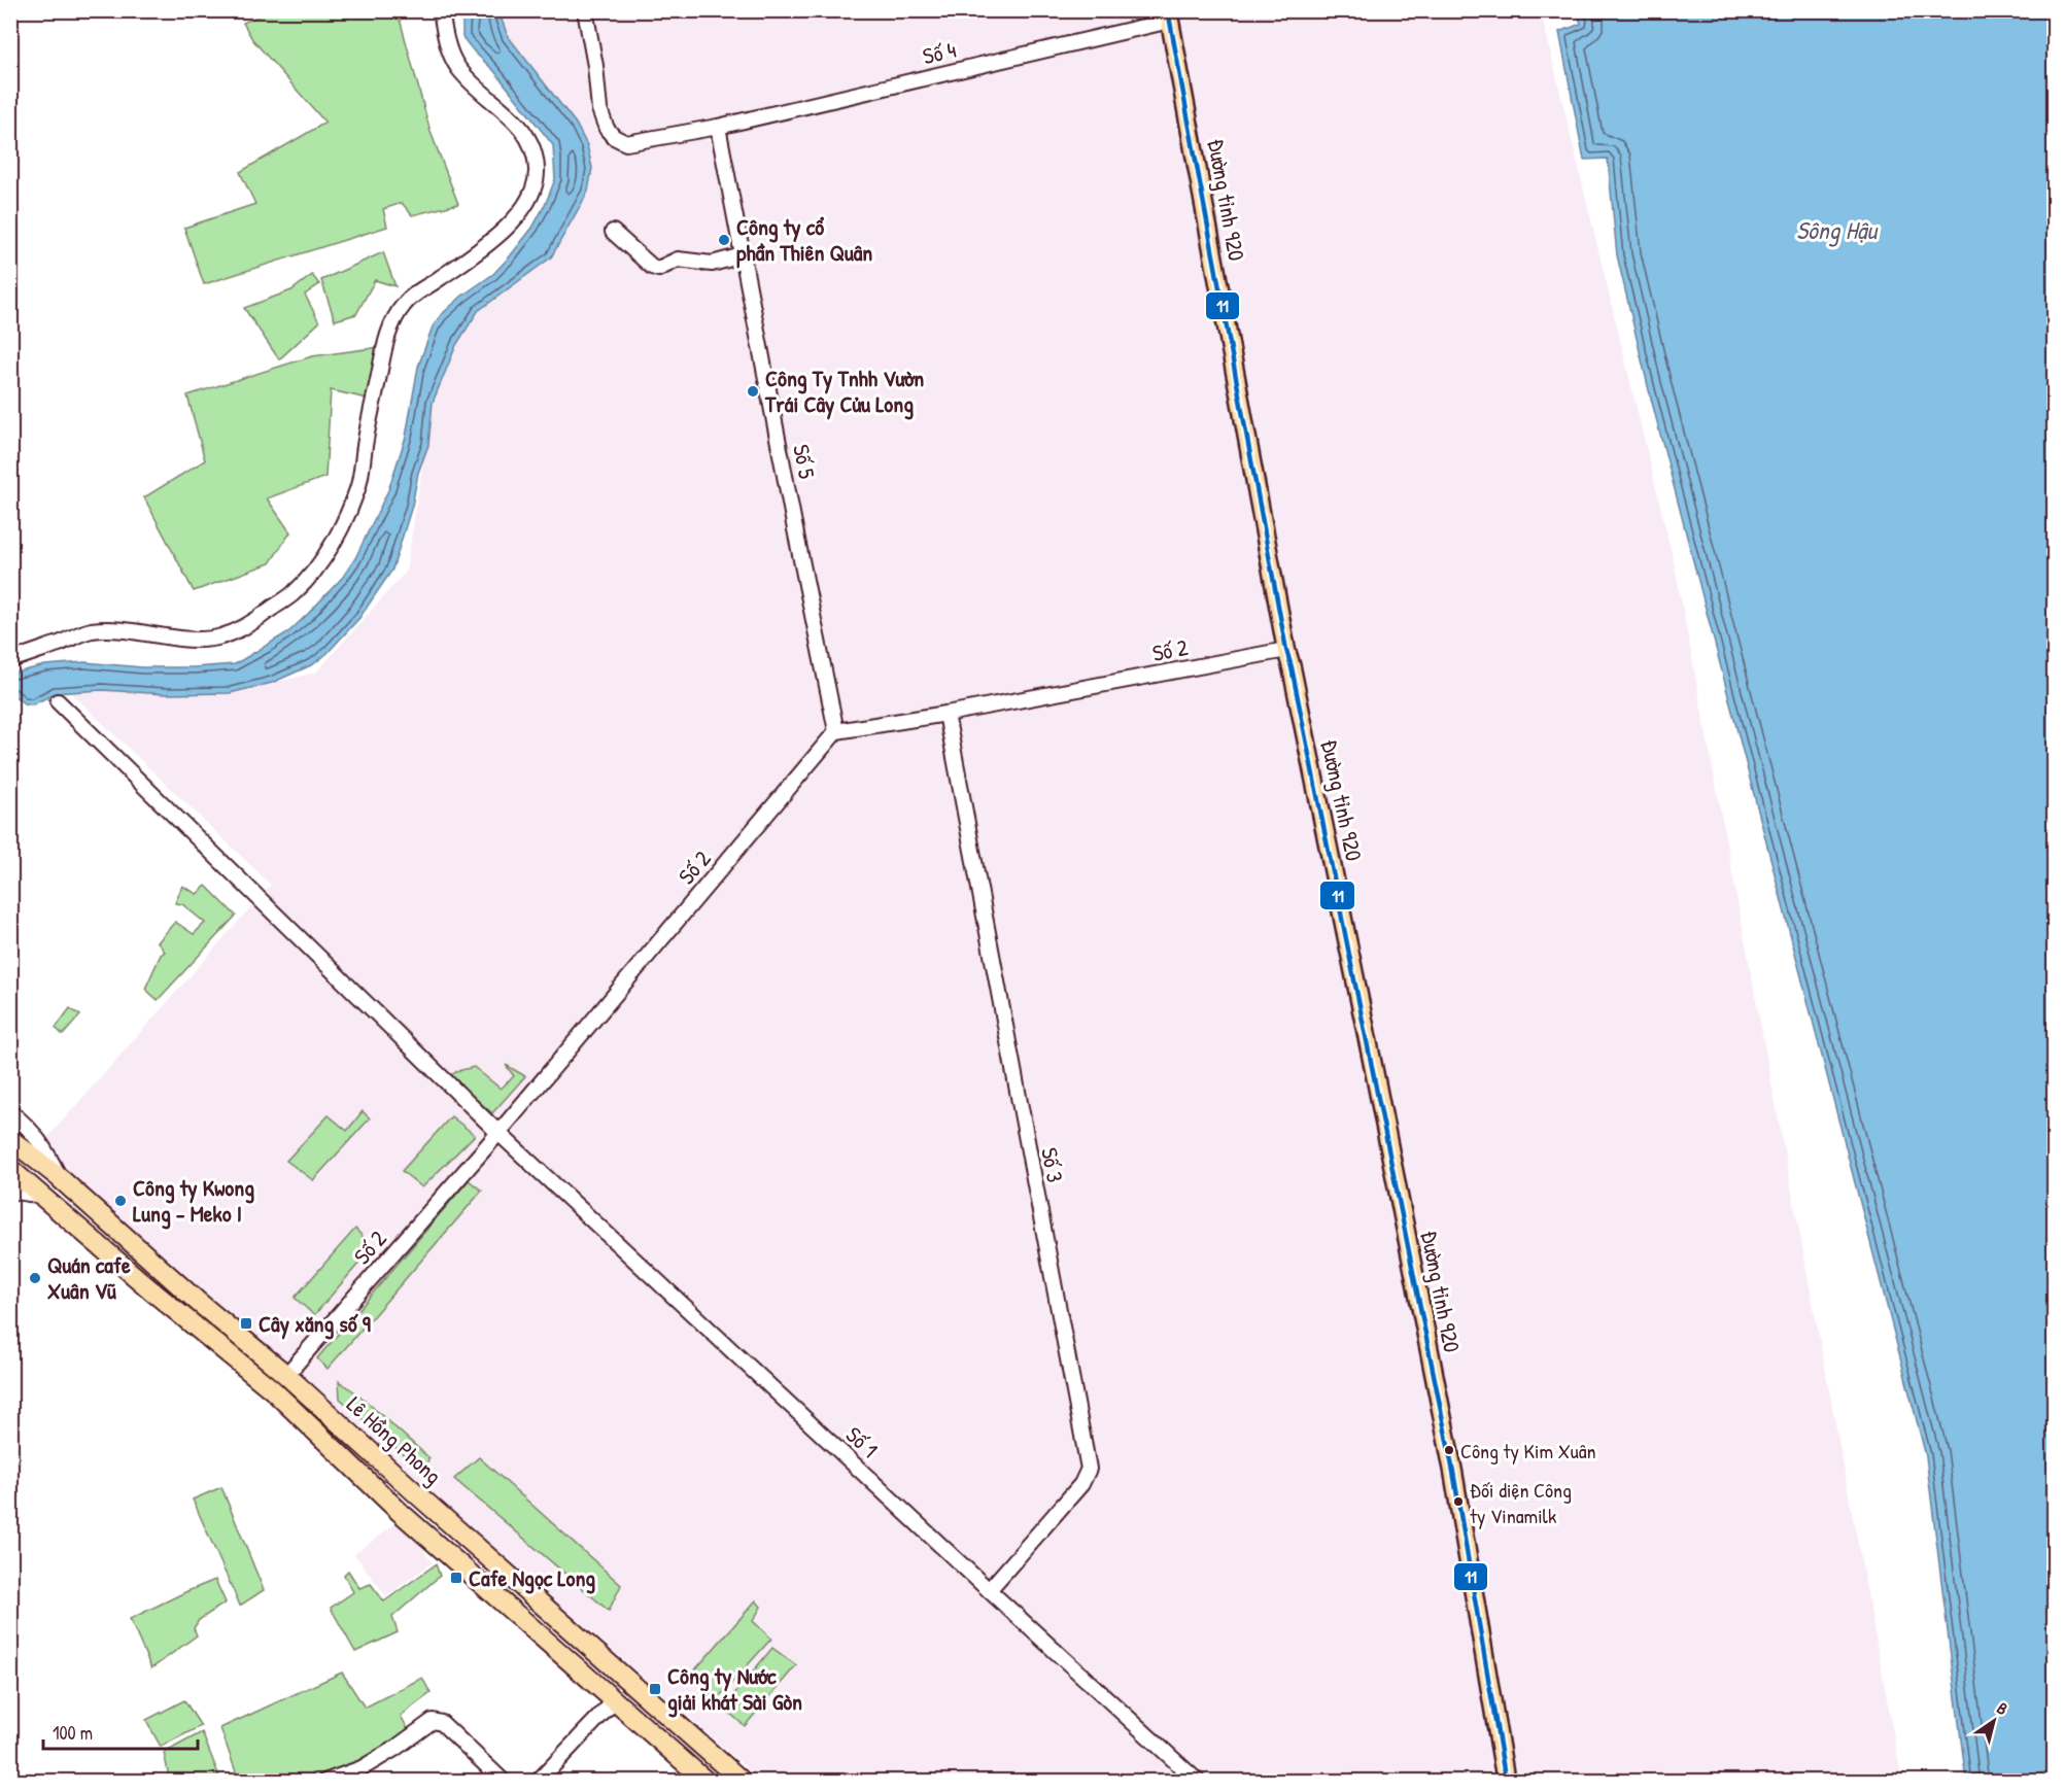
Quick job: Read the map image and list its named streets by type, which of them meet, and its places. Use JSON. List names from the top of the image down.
{
  "streets": {
    "highway": ["Lê Hồng Phong"],
    "main road": ["Đường tỉnh 920"],
    "street": [
      "Số 4",
      "Số 5",
      "Số 2",
      "Số 3",
      "Số 1"
    ]
  },
  "crossings": [
    ["Số 4", "Đường tỉnh 920"],
    ["Số 4", "Số 5"],
    ["Đường tỉnh 920", "Số 2"],
    ["Số 5", "Số 2"],
    ["Số 2", "Số 3"],
    ["Số 2", "Lê Hồng Phong"],
    ["Số 2", "Số 1"],
    ["Số 3", "Số 1"]
  ],
  "water": ["Sông Hậu"],
  "places": {
    "other": [
      "Công ty cổ phần Thiên Quân",
      "Công Ty Tnhh Vườn Trái Cây Cửu Long",
      "Công ty Kwong Lung - Meko I",
      "Quán cafe Xuân Vũ",
      "Công ty Kim Xuân",
      "Đối diện Công ty Vinamilk"
    ],
    "transit": ["Cây xăng số 9", "Cafe Ngọc Long", "Công ty Nước giải khát Sài Gòn"]
  },
  "lines": ["transit line 11"],
  "scale_bar": "100 m",
  "north": "top right"
}
